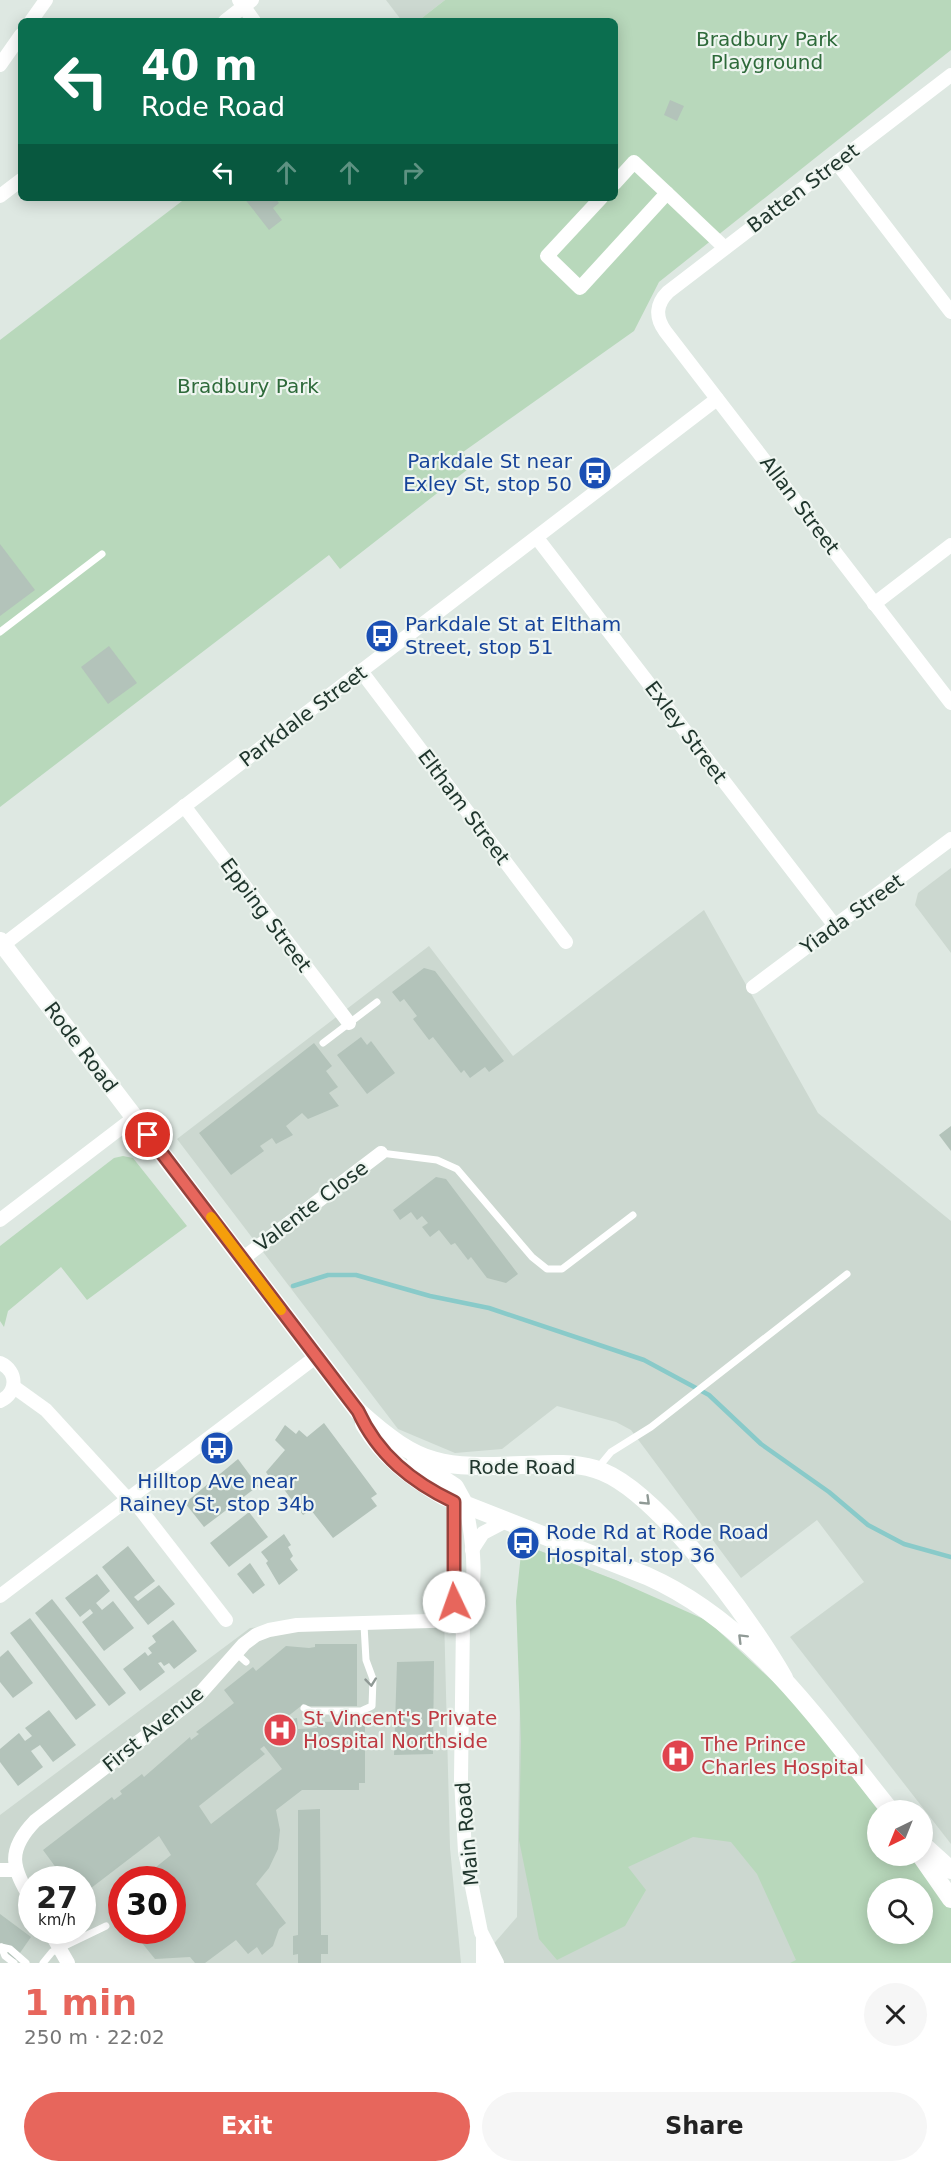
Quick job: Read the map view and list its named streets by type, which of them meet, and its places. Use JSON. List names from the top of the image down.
{
  "streets": {
    "main road": ["Rode Road"],
    "street": [
      "Batten Street",
      "Allan Street",
      "Parkdale Street",
      "Exley Street",
      "Eltham Street",
      "Yiada Street",
      "Epping Street",
      "Valente Close",
      "First Avenue",
      "Main Road"
    ]
  },
  "crossings": [
    ["Batten Street", "Allan Street"],
    ["Allan Street", "Parkdale Street"],
    ["Parkdale Street", "Exley Street"],
    ["Parkdale Street", "Eltham Street"],
    ["Parkdale Street", "Epping Street"],
    ["Parkdale Street", "Rode Road"],
    ["Exley Street", "Yiada Street"],
    ["Rode Road", "Valente Close"],
    ["Rode Road", "Main Road"],
    ["First Avenue", "Main Road"]
  ],
  "parks": ["Bradbury Park Playground", "Bradbury Park"],
  "places": {
    "bus stop": [
      "Parkdale St near Exley St, stop 50",
      "Parkdale St at Eltham Street, stop 51",
      "Hilltop Ave near Rainey St, stop 34b",
      "Rode Rd at Rode Road Hospital, stop 36"
    ],
    "hospital": ["St Vincent's Private Hospital Northside", "The Prince Charles Hospital"]
  },
  "north": "bottom left",
  "page": {
    "turn": ["40 m", "Rode Road"],
    "speed": "27 km/h",
    "limit": "30",
    "heading": ["1 min", "250 m · 22:02"],
    "buttons": ["Exit", "Share"]
  }
}
